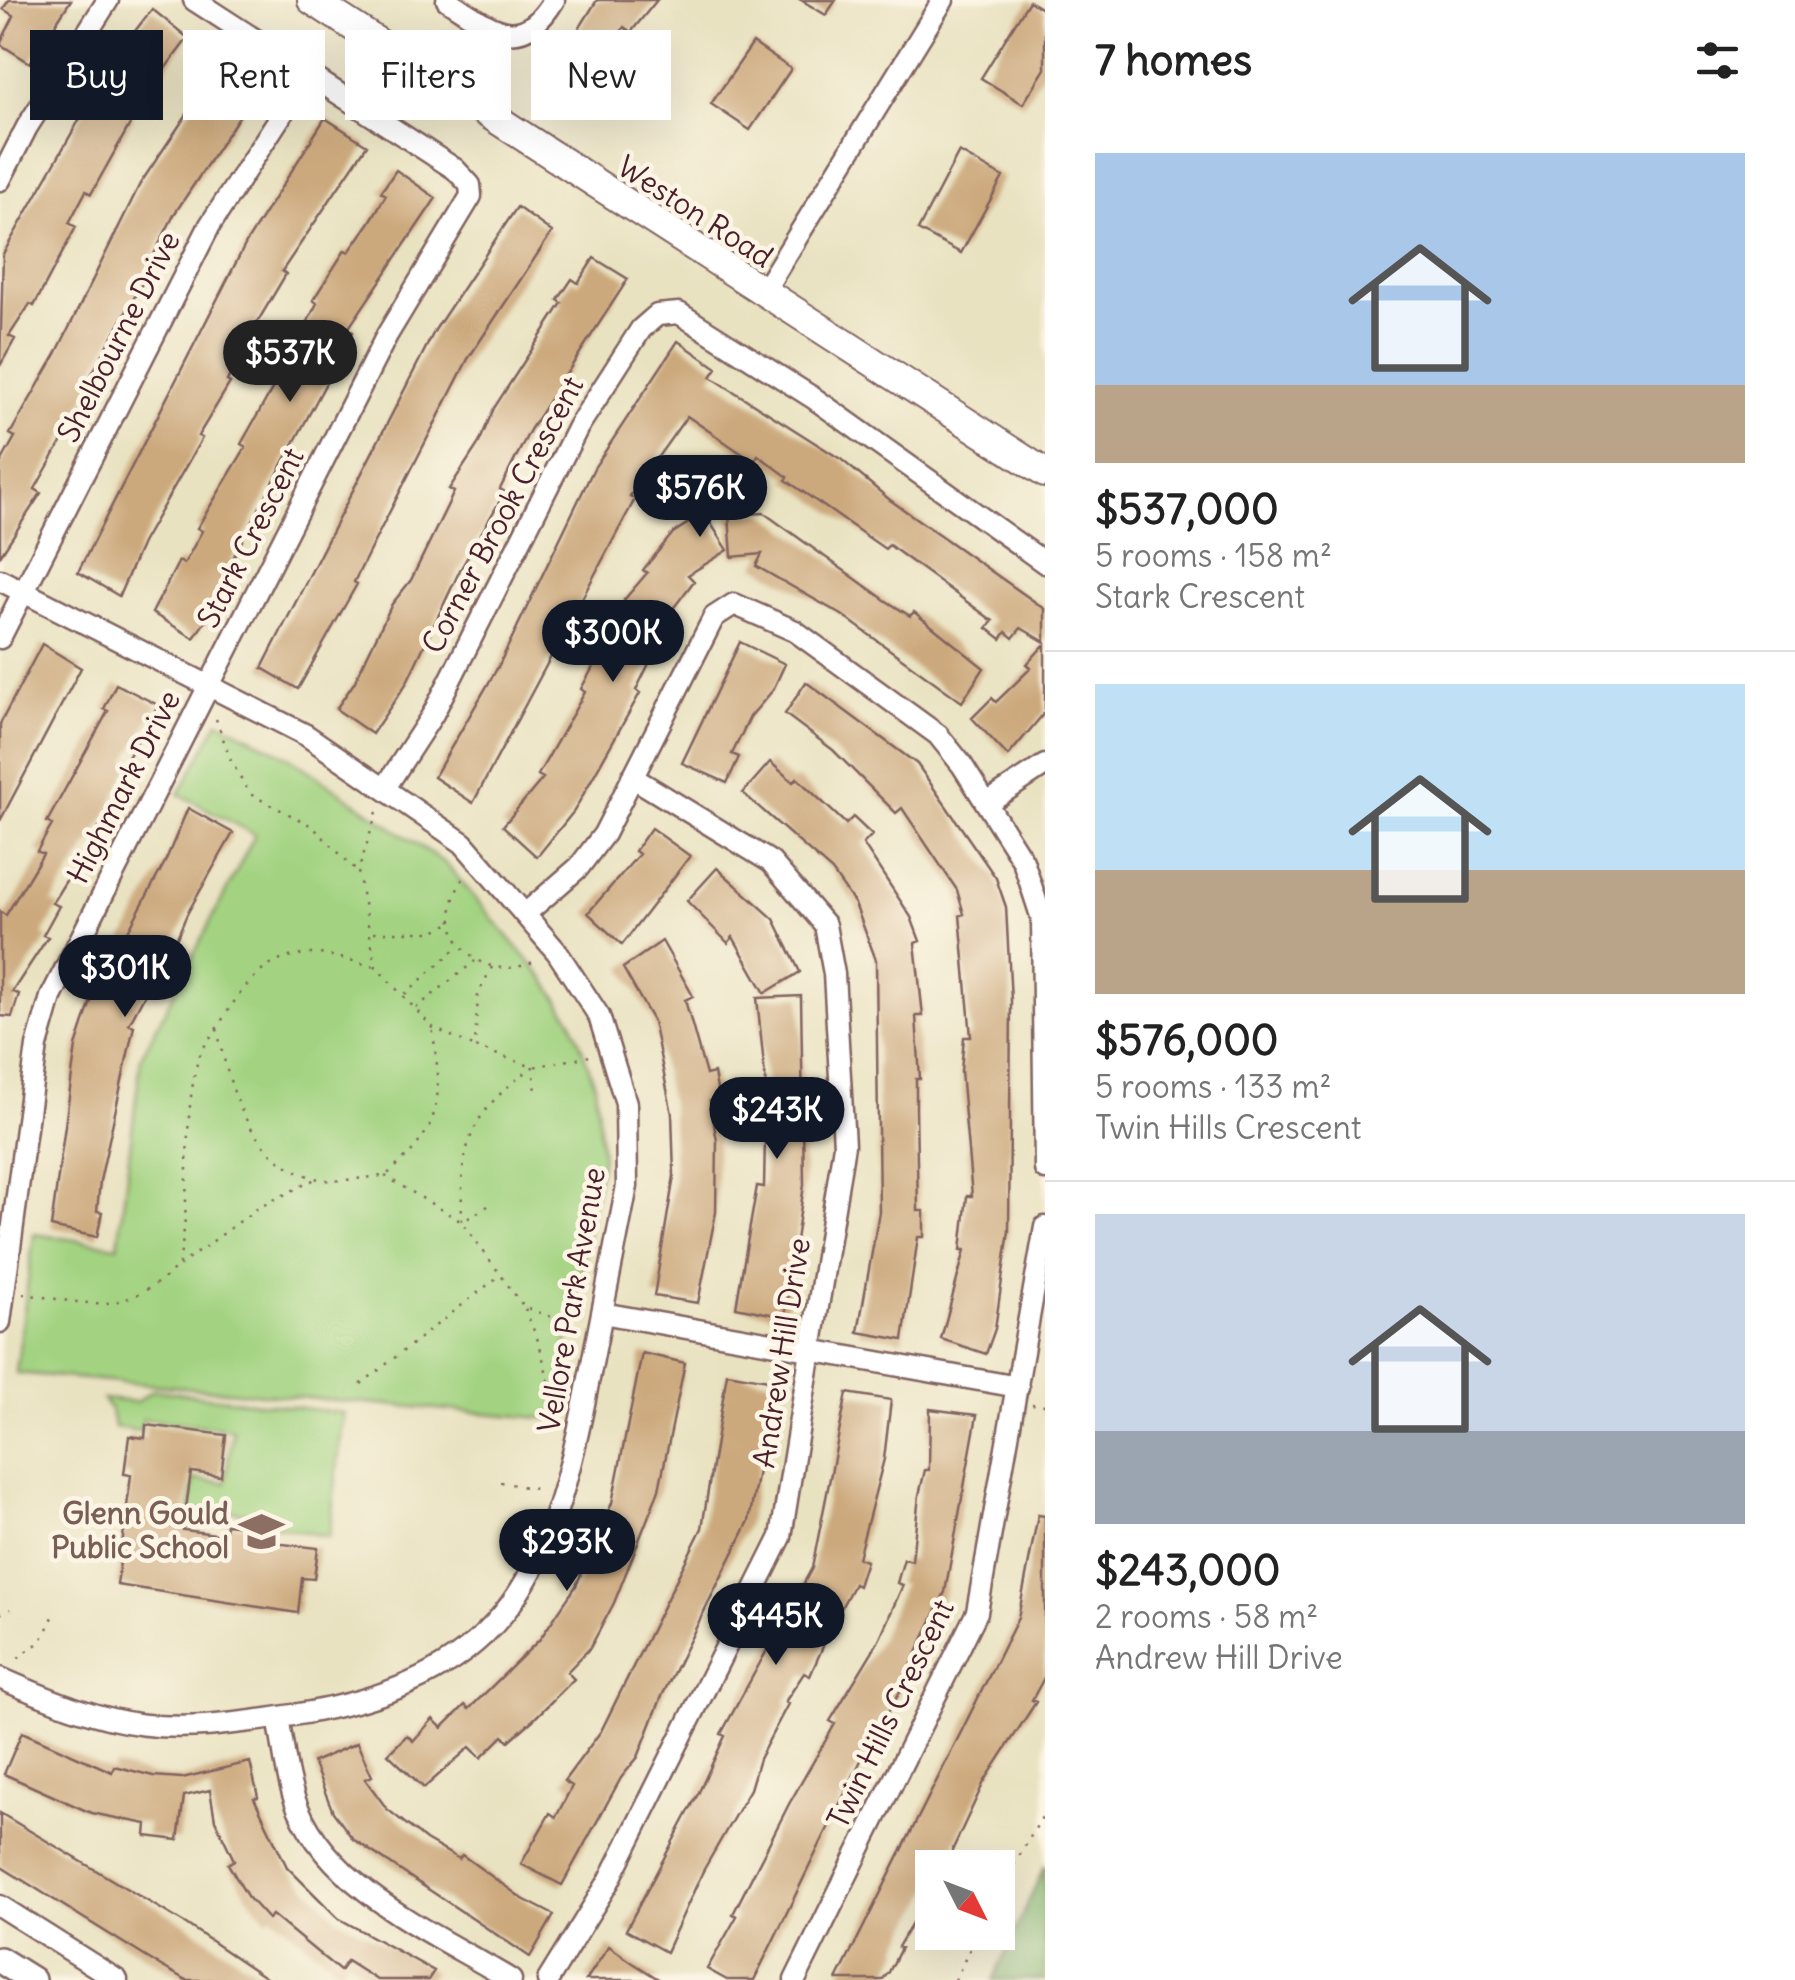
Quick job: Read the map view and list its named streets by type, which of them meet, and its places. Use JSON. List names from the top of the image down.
{
  "streets": {
    "main road": ["Weston Road"],
    "street": [
      "Shelbourne Drive",
      "Corner Brook Crescent",
      "Stark Crescent",
      "Highmark Drive",
      "Vellore Park Avenue",
      "Andrew Hill Drive",
      "Twin Hills Crescent"
    ]
  },
  "crossings": [
    ["Shelbourne Drive", "Vellore Park Avenue"],
    ["Corner Brook Crescent", "Vellore Park Avenue"],
    ["Stark Crescent", "Highmark Drive"],
    ["Stark Crescent", "Vellore Park Avenue"],
    ["Highmark Drive", "Vellore Park Avenue"]
  ],
  "places": {
    "school or university": ["Glenn Gould Public School"]
  },
  "north": "bottom right",
  "page": {
    "heading": "7 homes",
    "chip": [
      "Buy",
      "Rent",
      "Filters",
      "New"
    ],
    "list": [
      {
        "name": "$537,000",
        "note": "5 rooms · 158 m² · Stark Crescent"
      },
      {
        "name": "$576,000",
        "note": "5 rooms · 133 m² · Twin Hills Crescent"
      },
      {
        "name": "$243,000",
        "note": "2 rooms · 58 m² · Andrew Hill Drive"
      }
    ],
    "price": [
      "$537K",
      "$576K",
      "$300K",
      "$301K",
      "$243K",
      "$293K",
      "$445K"
    ]
  }
}
